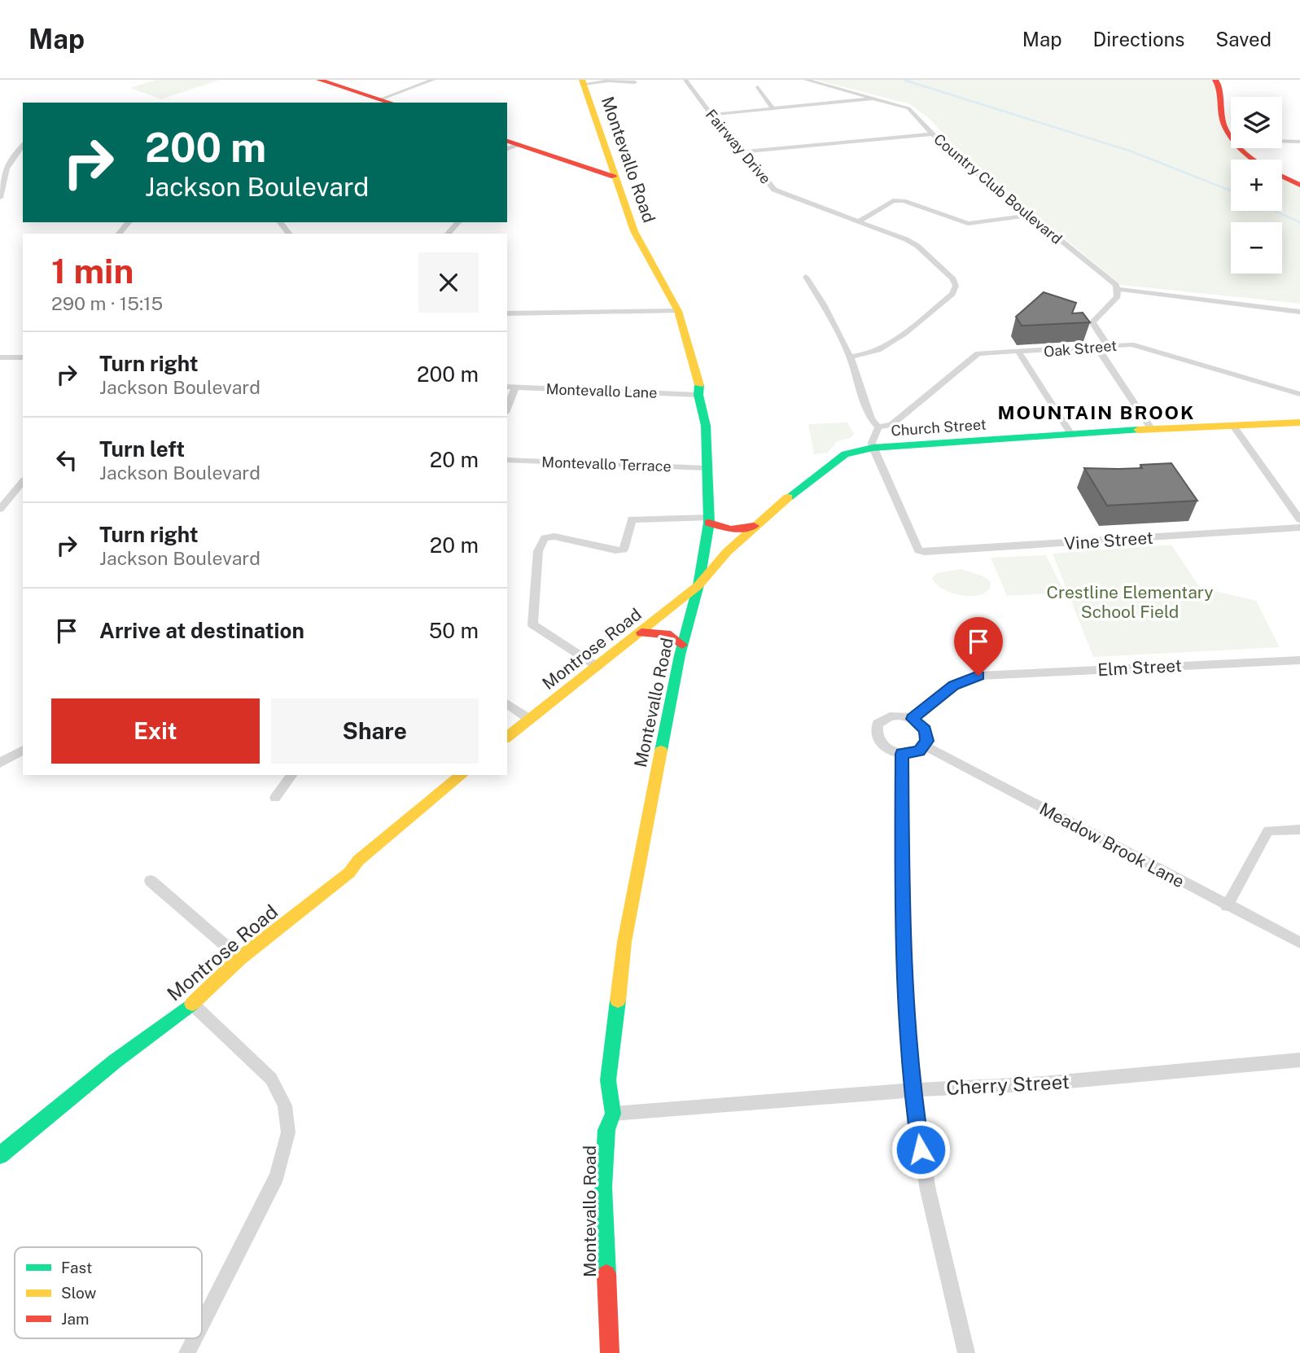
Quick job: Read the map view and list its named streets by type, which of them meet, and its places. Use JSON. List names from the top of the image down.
{
  "streets": {
    "main road": ["Montevallo Road", "Church Street", "Montrose Road"],
    "street": [
      "Fairway Drive",
      "Country Club Boulevard",
      "Oak Street",
      "Montevallo Lane",
      "Montevallo Terrace",
      "Vine Street",
      "Elm Street",
      "Meadow Brook Lane",
      "Cherry Street"
    ]
  },
  "crossings": [
    ["Montevallo Road", "Montevallo Lane"],
    ["Montevallo Road", "Church Street"],
    ["Montevallo Road", "Montevallo Terrace"],
    ["Montevallo Road", "Montrose Road"],
    ["Montevallo Road", "Cherry Street"],
    ["Church Street", "Vine Street"],
    ["Church Street", "Montrose Road"],
    ["Elm Street", "Meadow Brook Lane"]
  ],
  "districts": ["MOUNTAIN BROOK"],
  "parks": ["Crestline Elementary School Field"],
  "legend": ["Fast", "Slow", "Jam"],
  "page": {
    "header": "Map",
    "nav": ["Map", "Directions", "Saved"],
    "map_buttons": ["+", "−"],
    "turn": ["200 m", "Jackson Boulevard"],
    "heading": ["1 min", "290 m · 15:15"],
    "list": [
      {
        "name": "Turn right",
        "note": "Jackson Boulevard",
        "value": "200 m"
      },
      {
        "name": "Turn left",
        "note": "Jackson Boulevard",
        "value": "20 m"
      },
      {
        "name": "Turn right",
        "note": "Jackson Boulevard",
        "value": "20 m"
      },
      {
        "name": "Arrive at destination",
        "value": "50 m"
      }
    ],
    "buttons": ["Exit", "Share"]
  }
}
